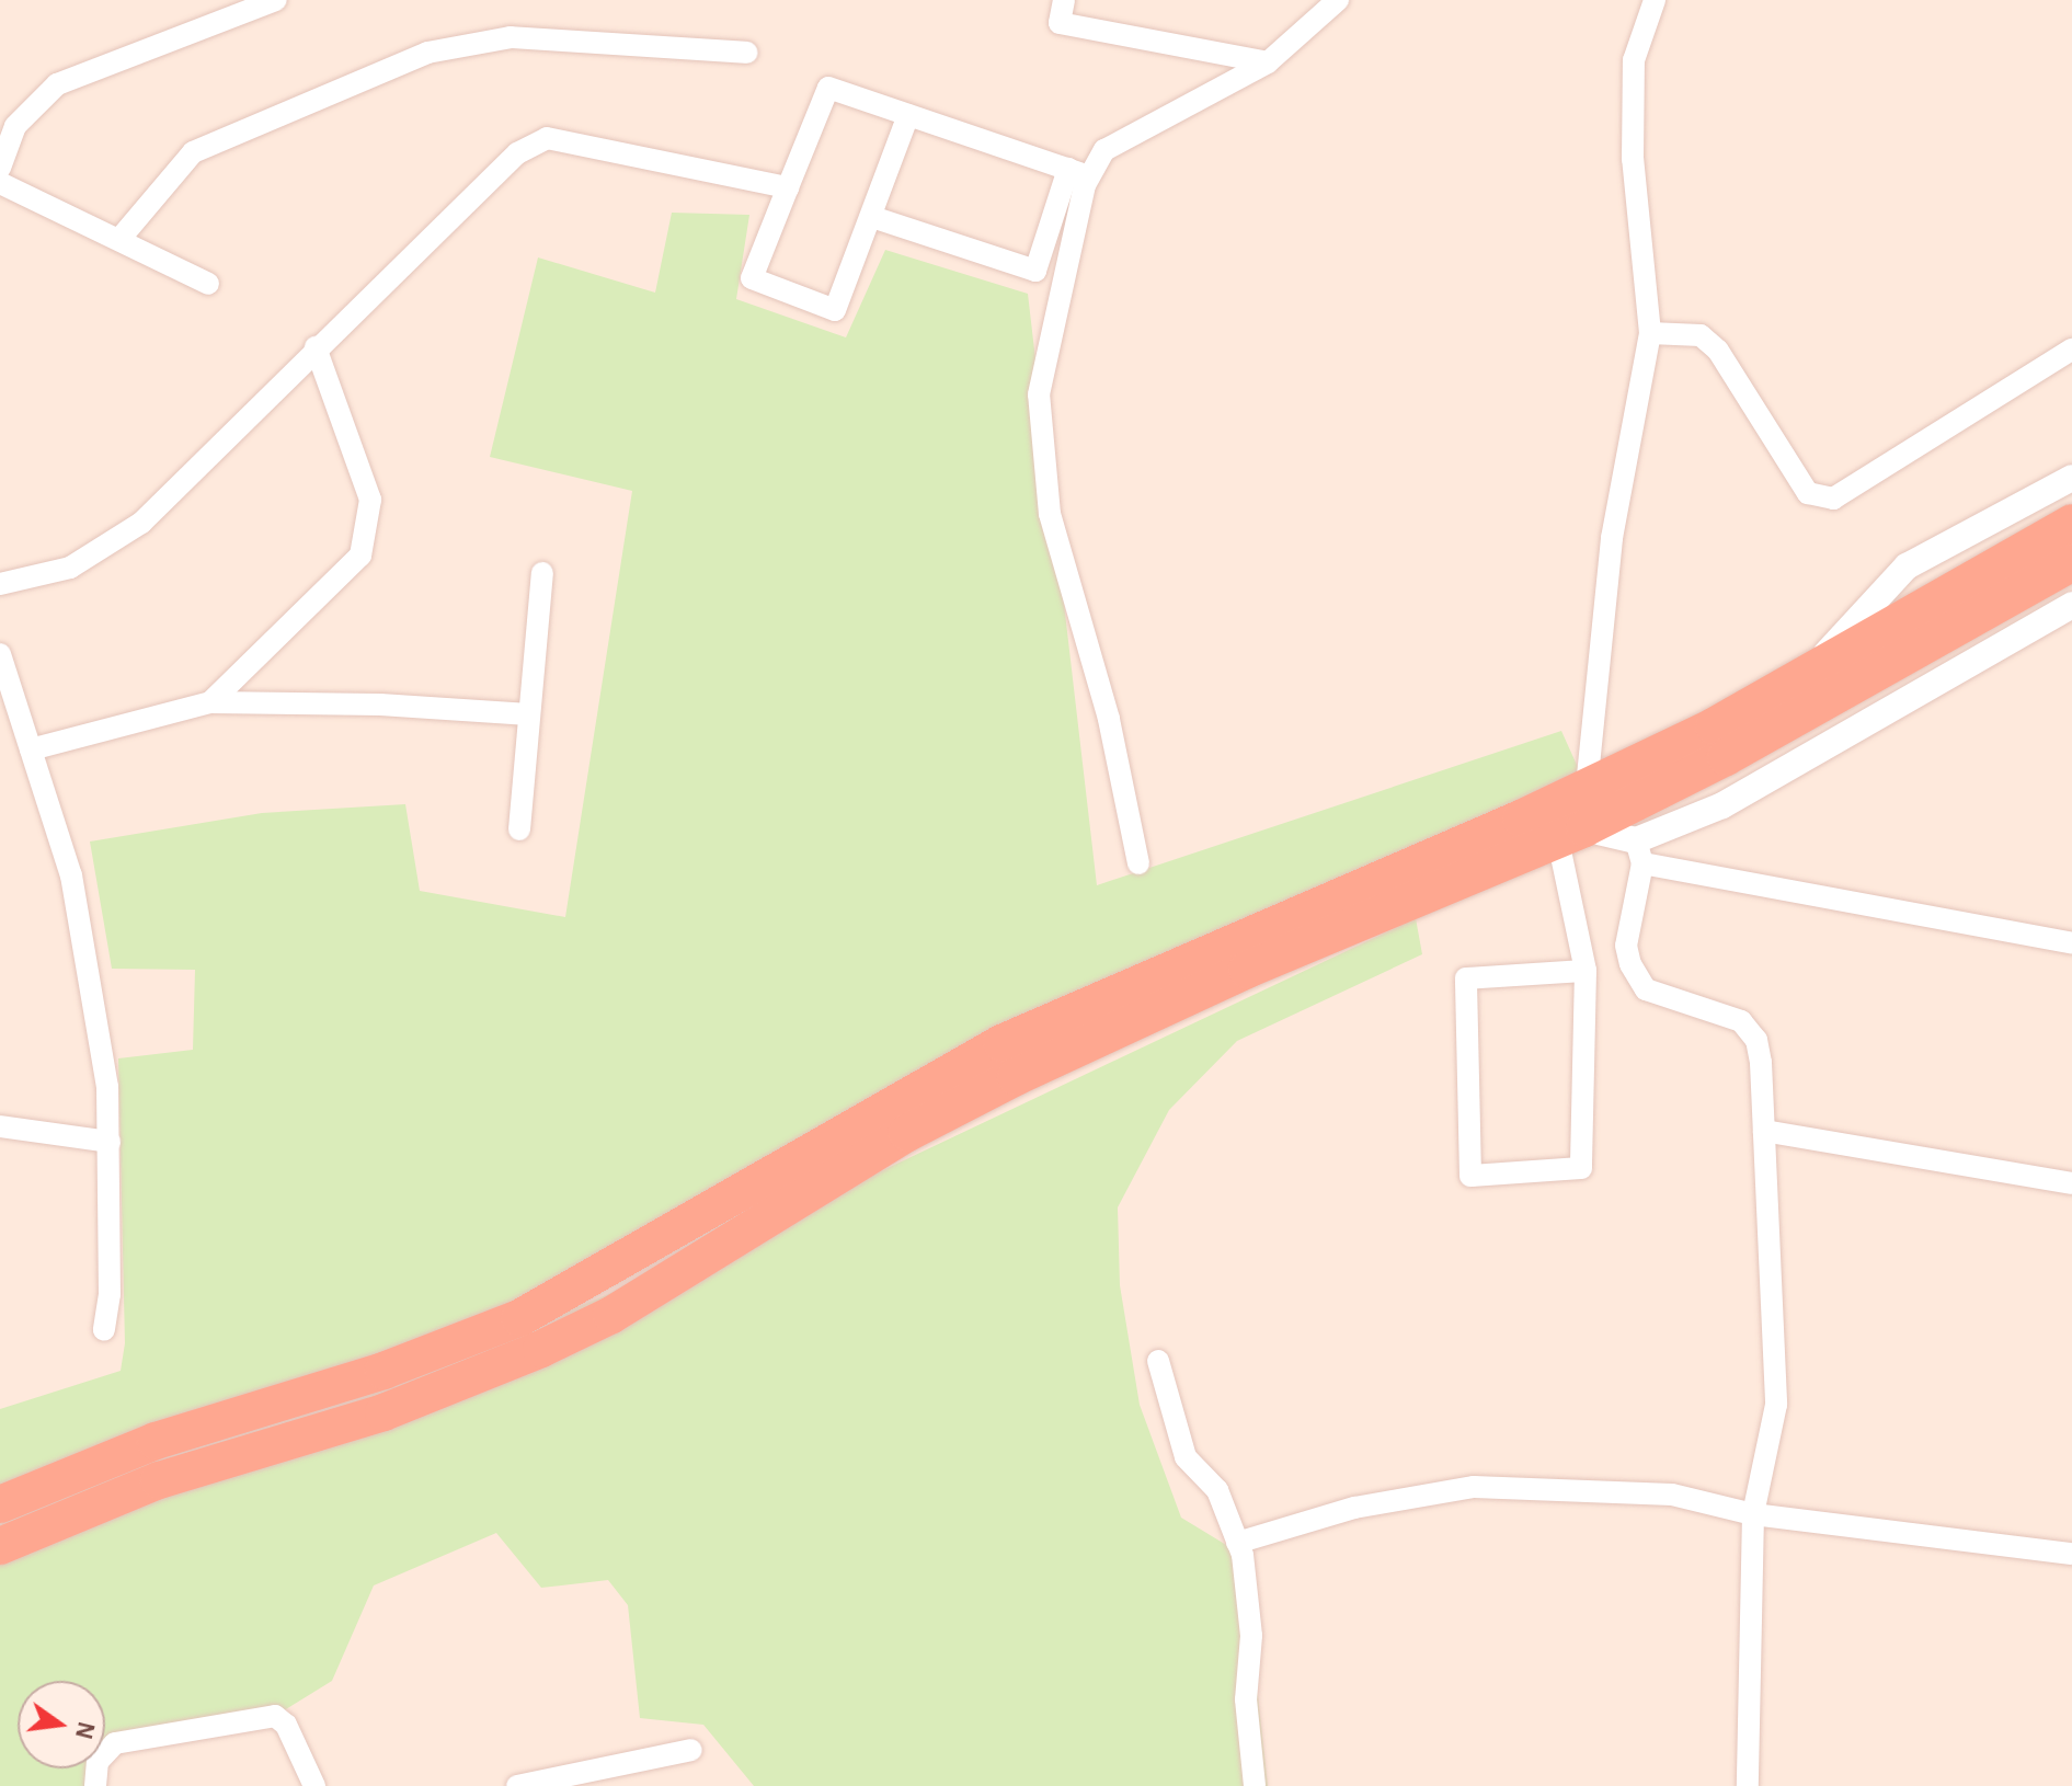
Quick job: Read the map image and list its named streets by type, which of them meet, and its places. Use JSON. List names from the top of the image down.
{
  "north": "right"
}
